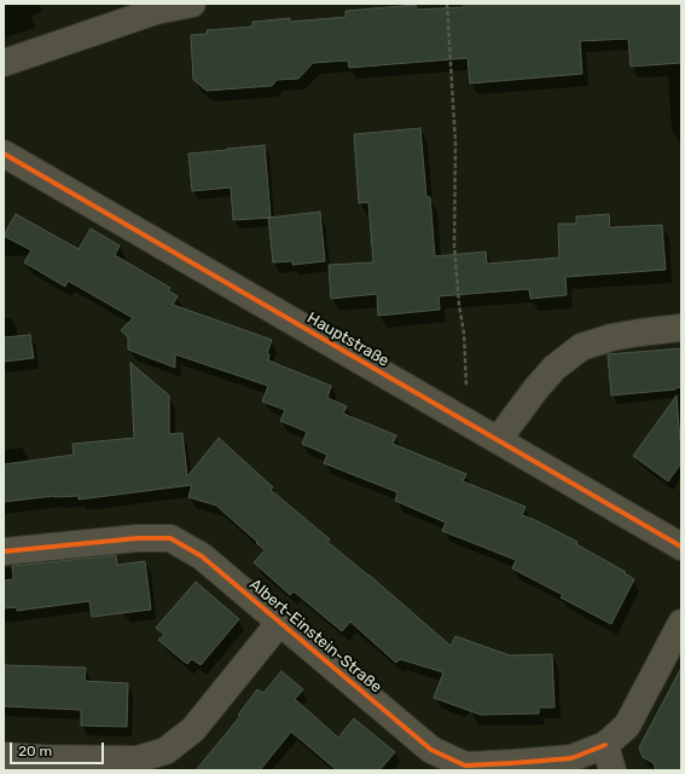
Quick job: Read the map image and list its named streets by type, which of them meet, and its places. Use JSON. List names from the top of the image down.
{
  "streets": {
    "street": ["Hauptstraße", "Albert-Einstein-Straße"]
  },
  "scale_bar": "20 m"
}
